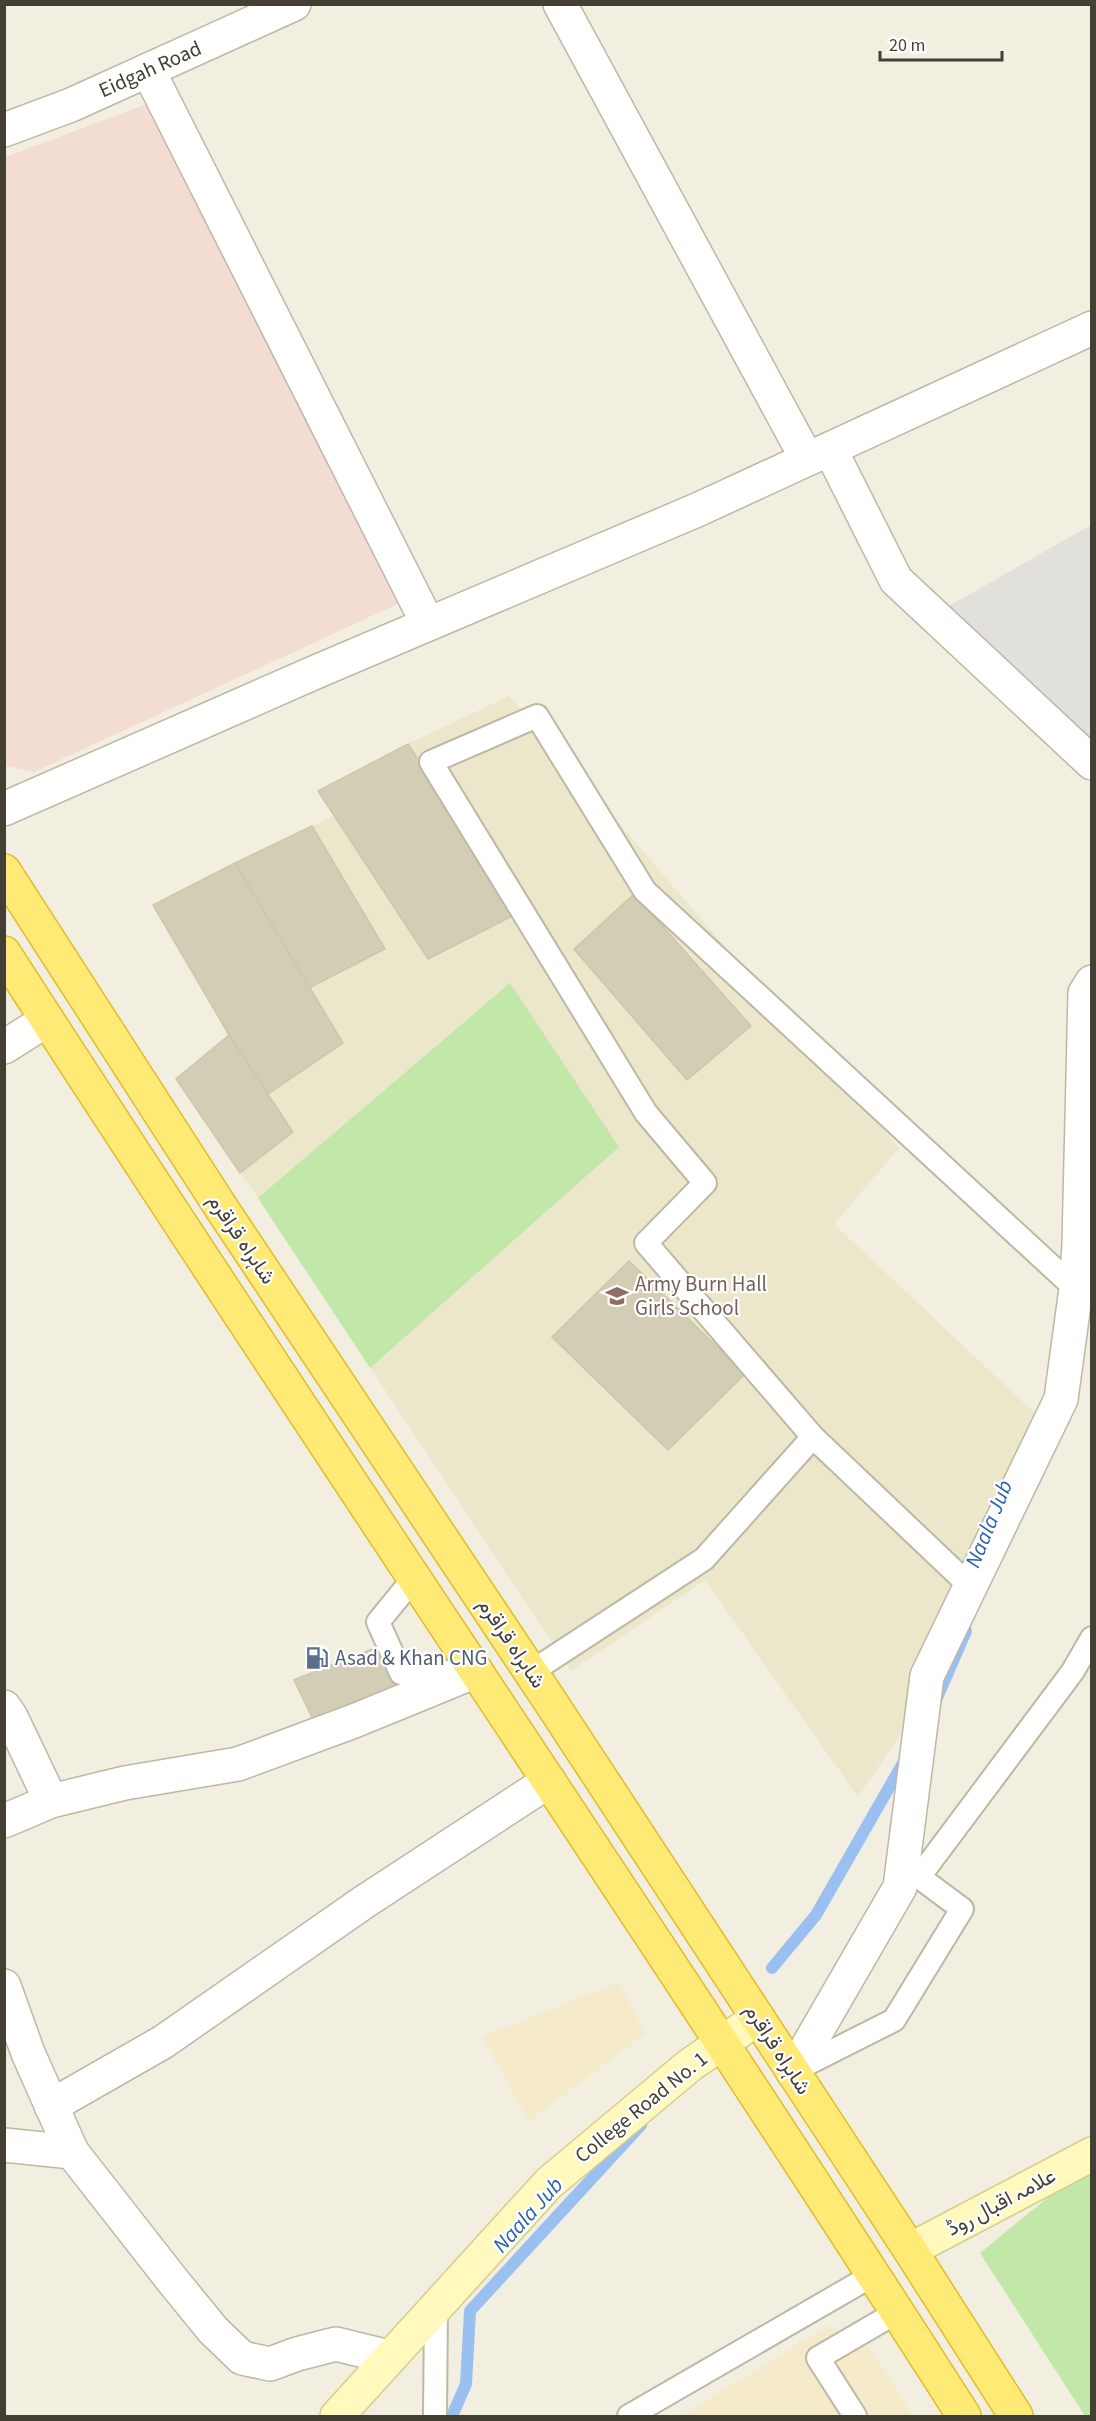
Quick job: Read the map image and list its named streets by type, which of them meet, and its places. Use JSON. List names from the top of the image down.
{
  "streets": {
    "highway": ["شاہراہ قراقرم"],
    "main road": ["College Road No. 1", "علامہ اقبال روڈ"],
    "street": ["Eidgah Road"]
  },
  "crossings": [
    ["شاہراہ قراقرم", "College Road No. 1"],
    ["شاہراہ قراقرم", "علامہ اقبال روڈ"]
  ],
  "water": ["Naala Jub"],
  "places": {
    "school or university": ["Army Burn Hall Girls School"],
    "fuel station": ["Asad & Khan CNG"]
  },
  "scale_bar": "20 m"
}
